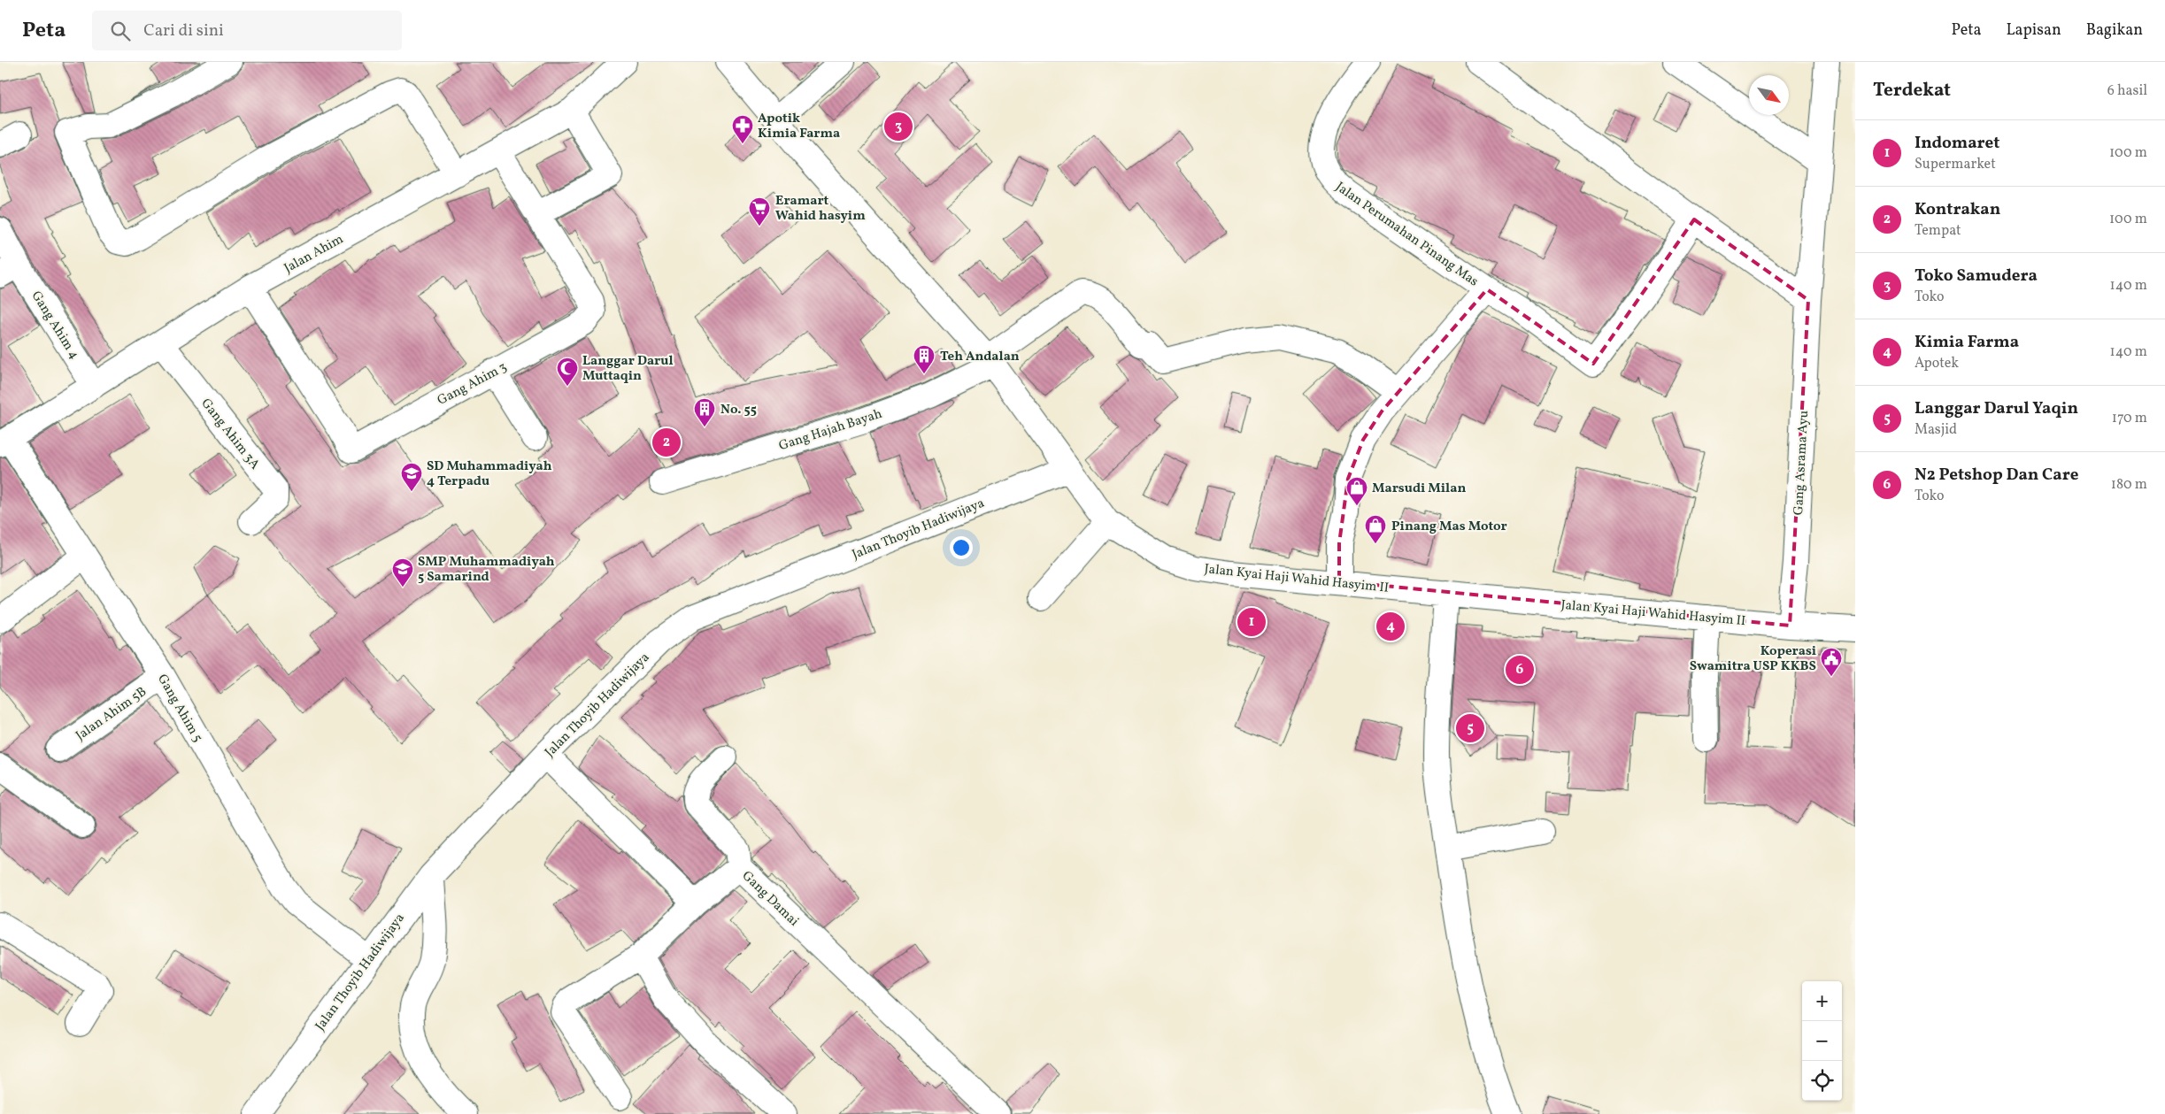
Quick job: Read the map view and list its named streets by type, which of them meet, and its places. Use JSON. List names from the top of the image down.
{
  "streets": {
    "street": [
      "Jalan Perumahan Pinang Mas",
      "Jalan Ahim",
      "Gang Ahim 4",
      "Gang Ahim 3",
      "Gang Hajah Bayah",
      "Gang Ahim 3A",
      "Gang Asrama Ayu",
      "Jalan Thoyib Hadiwijaya",
      "Jalan Kyai Haji Wahid Hasyim II",
      "Gang Ahim 5",
      "Jalan Ahim 5B",
      "Gang Damai"
    ]
  },
  "crossings": [
    ["Jalan Perumahan Pinang Mas", "Gang Hajah Bayah"],
    ["Jalan Perumahan Pinang Mas", "Jalan Kyai Haji Wahid Hasyim II"],
    ["Jalan Ahim", "Gang Ahim 4"],
    ["Jalan Ahim", "Gang Ahim 3"],
    ["Jalan Ahim", "Gang Ahim 3A"],
    ["Jalan Ahim", "Gang Ahim 5"],
    ["Gang Hajah Bayah", "Jalan Kyai Haji Wahid Hasyim II"],
    ["Gang Asrama Ayu", "Jalan Kyai Haji Wahid Hasyim II"],
    ["Jalan Thoyib Hadiwijaya", "Jalan Kyai Haji Wahid Hasyim II"],
    ["Jalan Thoyib Hadiwijaya", "Gang Ahim 5"],
    ["Gang Ahim 5", "Jalan Ahim 5B"]
  ],
  "places": {
    "pharmacy": ["Apotik Kimia Farma"],
    "supermarket": ["Eramart Wahid hasyim"],
    "building": ["Teh Andalan", "No. 55"],
    "mosque": ["Langgar Darul Muttaqin"],
    "school or university": ["SD Muhammadiyah 4 Terpadu", "SMP Muhammadiyah 5 Samarind"],
    "shop": ["Marsudi Milan", "Pinang Mas Motor"],
    "public building": ["Koperasi Swamitra USP KKBS"]
  },
  "north": "bottom right",
  "page": {
    "header": "Peta",
    "search": "Cari di sini",
    "nav": ["Peta", "Lapisan", "Bagikan"],
    "heading": ["Terdekat", "6 hasil"],
    "pins": [
      "3",
      "2",
      "1",
      "4",
      "6",
      "5"
    ],
    "list": [
      {
        "mark": "1",
        "name": "Indomaret",
        "note": "Supermarket",
        "value": "100 m"
      },
      {
        "mark": "2",
        "name": "Kontrakan",
        "note": "Tempat",
        "value": "100 m"
      },
      {
        "mark": "3",
        "name": "Toko Samudera",
        "note": "Toko",
        "value": "140 m"
      },
      {
        "mark": "4",
        "name": "Kimia Farma",
        "note": "Apotek",
        "value": "140 m"
      },
      {
        "mark": "5",
        "name": "Langgar Darul Yaqin",
        "note": "Masjid",
        "value": "170 m"
      },
      {
        "mark": "6",
        "name": "N2 Petshop Dan Care",
        "note": "Toko",
        "value": "180 m"
      }
    ],
    "map_buttons": ["+", "−"]
  }
}
